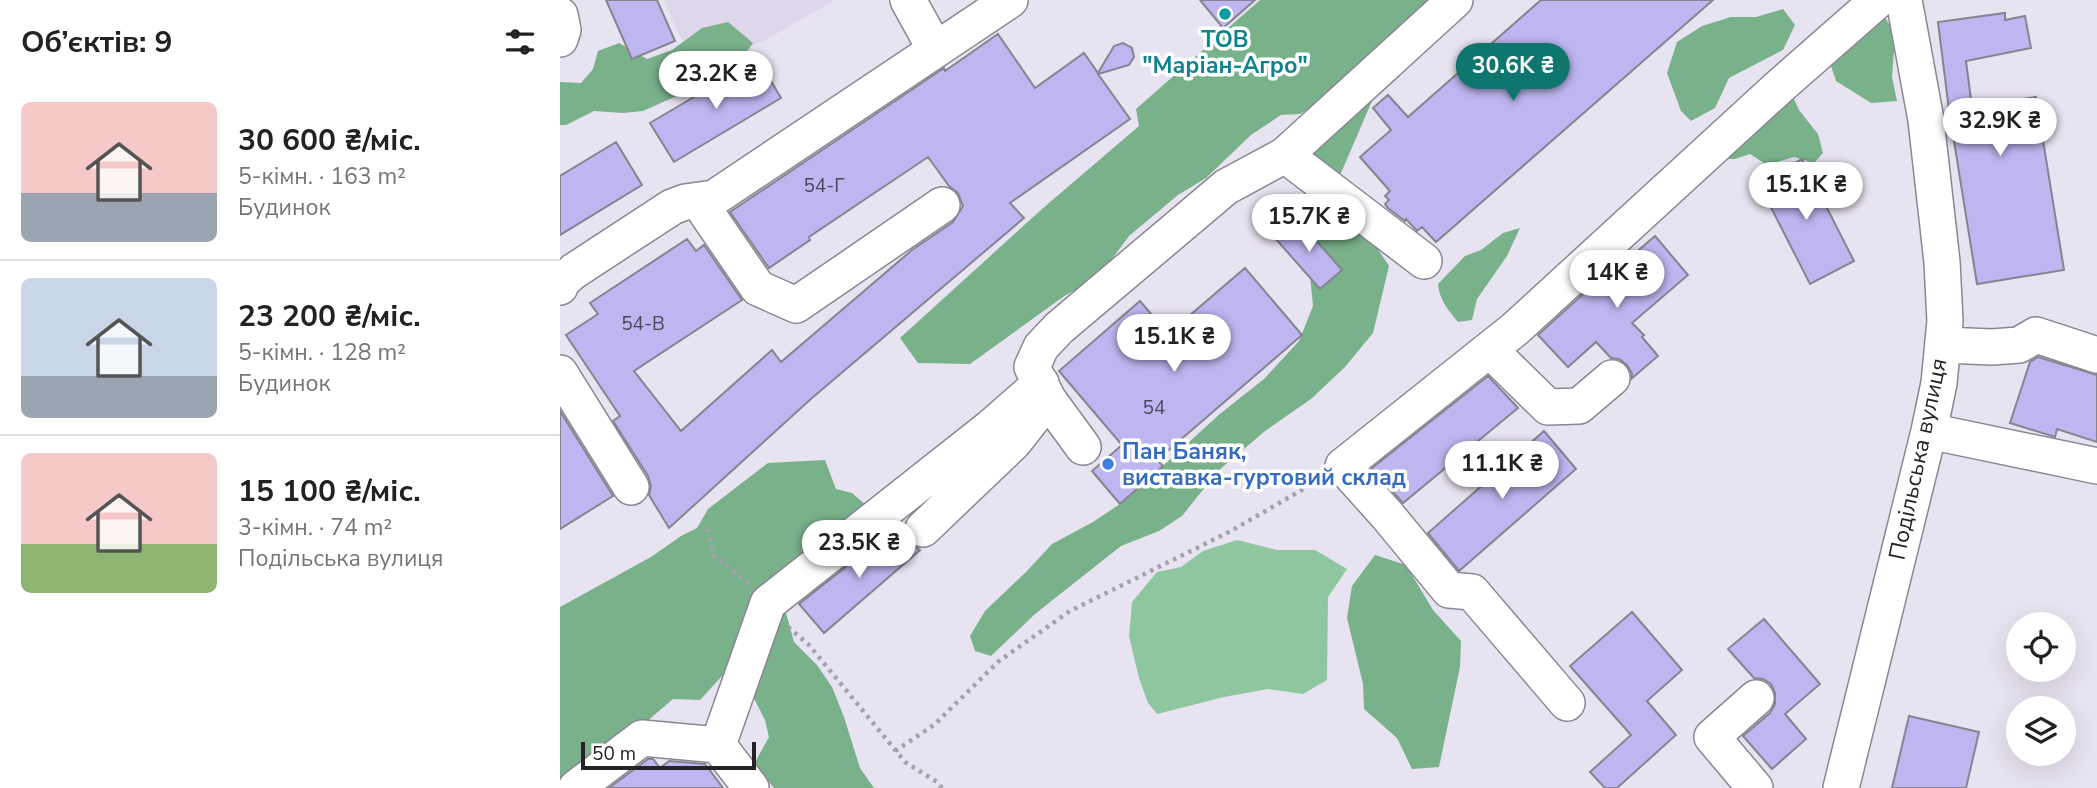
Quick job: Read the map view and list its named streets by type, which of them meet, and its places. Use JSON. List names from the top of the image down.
{
  "streets": {
    "street": ["Подільська вулиця"]
  },
  "places": ["ТОВ \"Маріан-Агро\"", "Пан Баняк, виставка-гуртовий склад"],
  "house_numbers": ["54-Г", "54-В", "54"],
  "scale_bar": "50 m",
  "page": {
    "heading": "Об’єктів: 9",
    "price": [
      "30.6K ₴",
      "23.2K ₴",
      "32.9K ₴",
      "15.1K ₴",
      "15.7K ₴",
      "14K ₴",
      "15.1K ₴",
      "11.1K ₴",
      "23.5K ₴"
    ],
    "list": [
      {
        "name": "30 600 ₴/міс.",
        "note": "5-кімн. · 163 m² · Будинок"
      },
      {
        "name": "23 200 ₴/міс.",
        "note": "5-кімн. · 128 m² · Будинок"
      },
      {
        "name": "15 100 ₴/міс.",
        "note": "3-кімн. · 74 m² · Подільська вулиця"
      }
    ],
    "scale": "50 m"
  }
}
